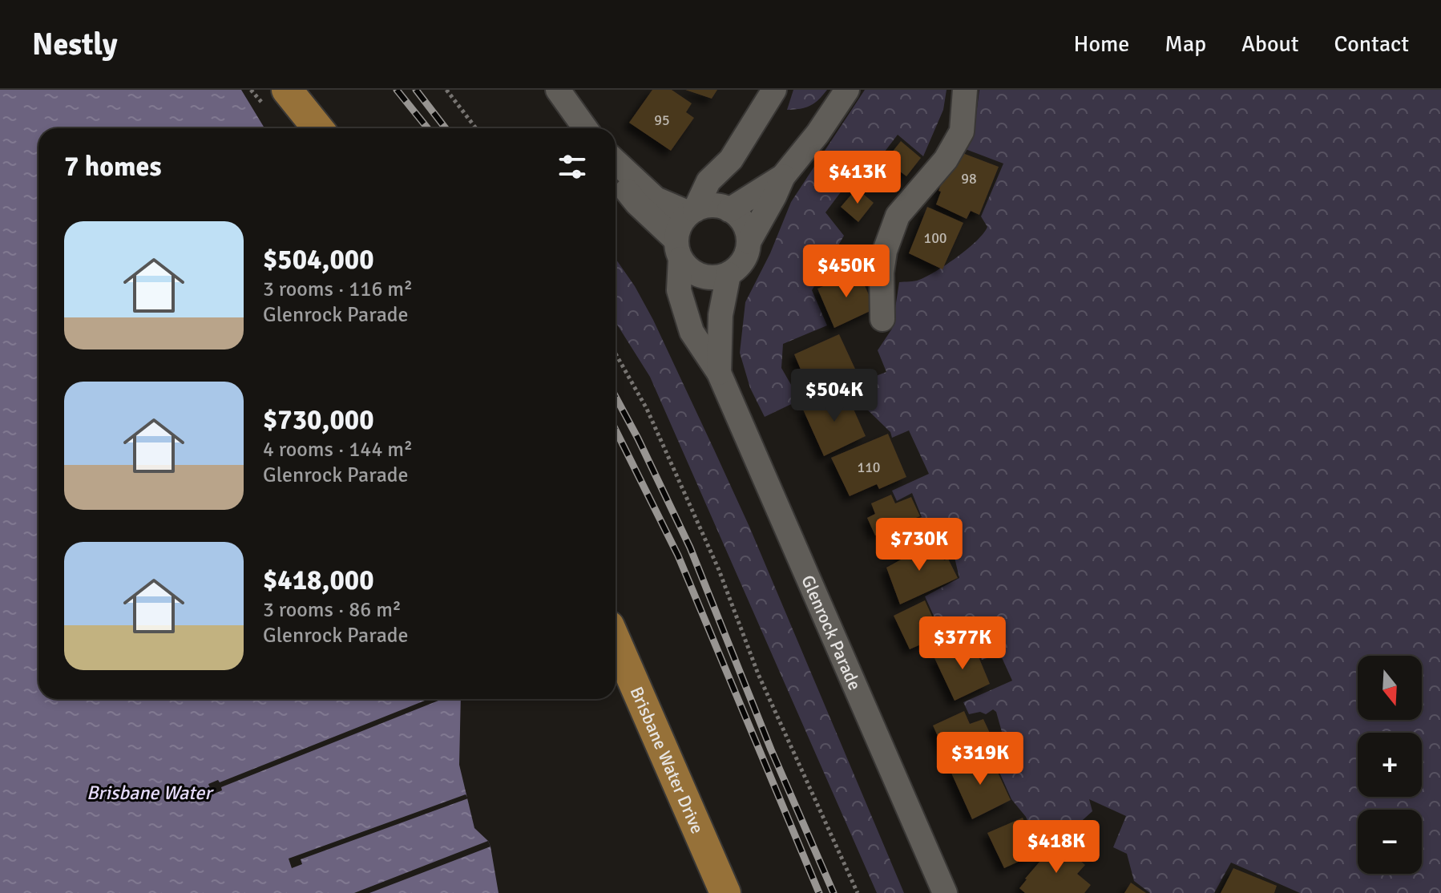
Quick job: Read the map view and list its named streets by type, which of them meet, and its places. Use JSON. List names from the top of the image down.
{
  "streets": {
    "main road": ["Brisbane Water Drive"],
    "street": ["Glenrock Parade"]
  },
  "water": ["Brisbane Water"],
  "house_numbers": [
    "95",
    "98",
    "100",
    "110"
  ],
  "north": "bottom",
  "page": {
    "header": "Nestly",
    "nav": [
      "Home",
      "Map",
      "About",
      "Contact"
    ],
    "heading": "7 homes",
    "price": [
      "$413K",
      "$450K",
      "$504K",
      "$730K",
      "$377K",
      "$319K",
      "$418K"
    ],
    "list": [
      {
        "name": "$504,000",
        "note": "3 rooms · 116 m² · Glenrock Parade"
      },
      {
        "name": "$730,000",
        "note": "4 rooms · 144 m² · Glenrock Parade"
      },
      {
        "name": "$418,000",
        "note": "3 rooms · 86 m² · Glenrock Parade"
      }
    ],
    "map_buttons": ["+", "−"]
  }
}
